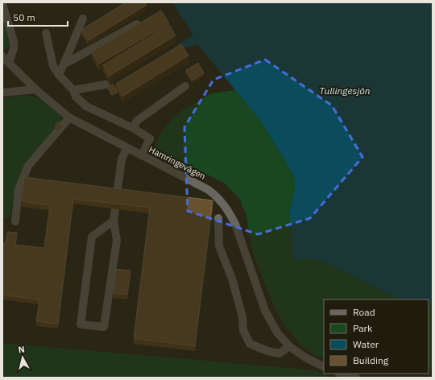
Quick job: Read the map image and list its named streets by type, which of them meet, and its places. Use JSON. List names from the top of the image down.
{
  "streets": {
    "street": ["Hamringevägen"]
  },
  "water": ["Tullingesjön"],
  "legend": [
    "Road",
    "Park",
    "Water",
    "Building"
  ],
  "scale_bar": "50 m",
  "north": "top"
}
